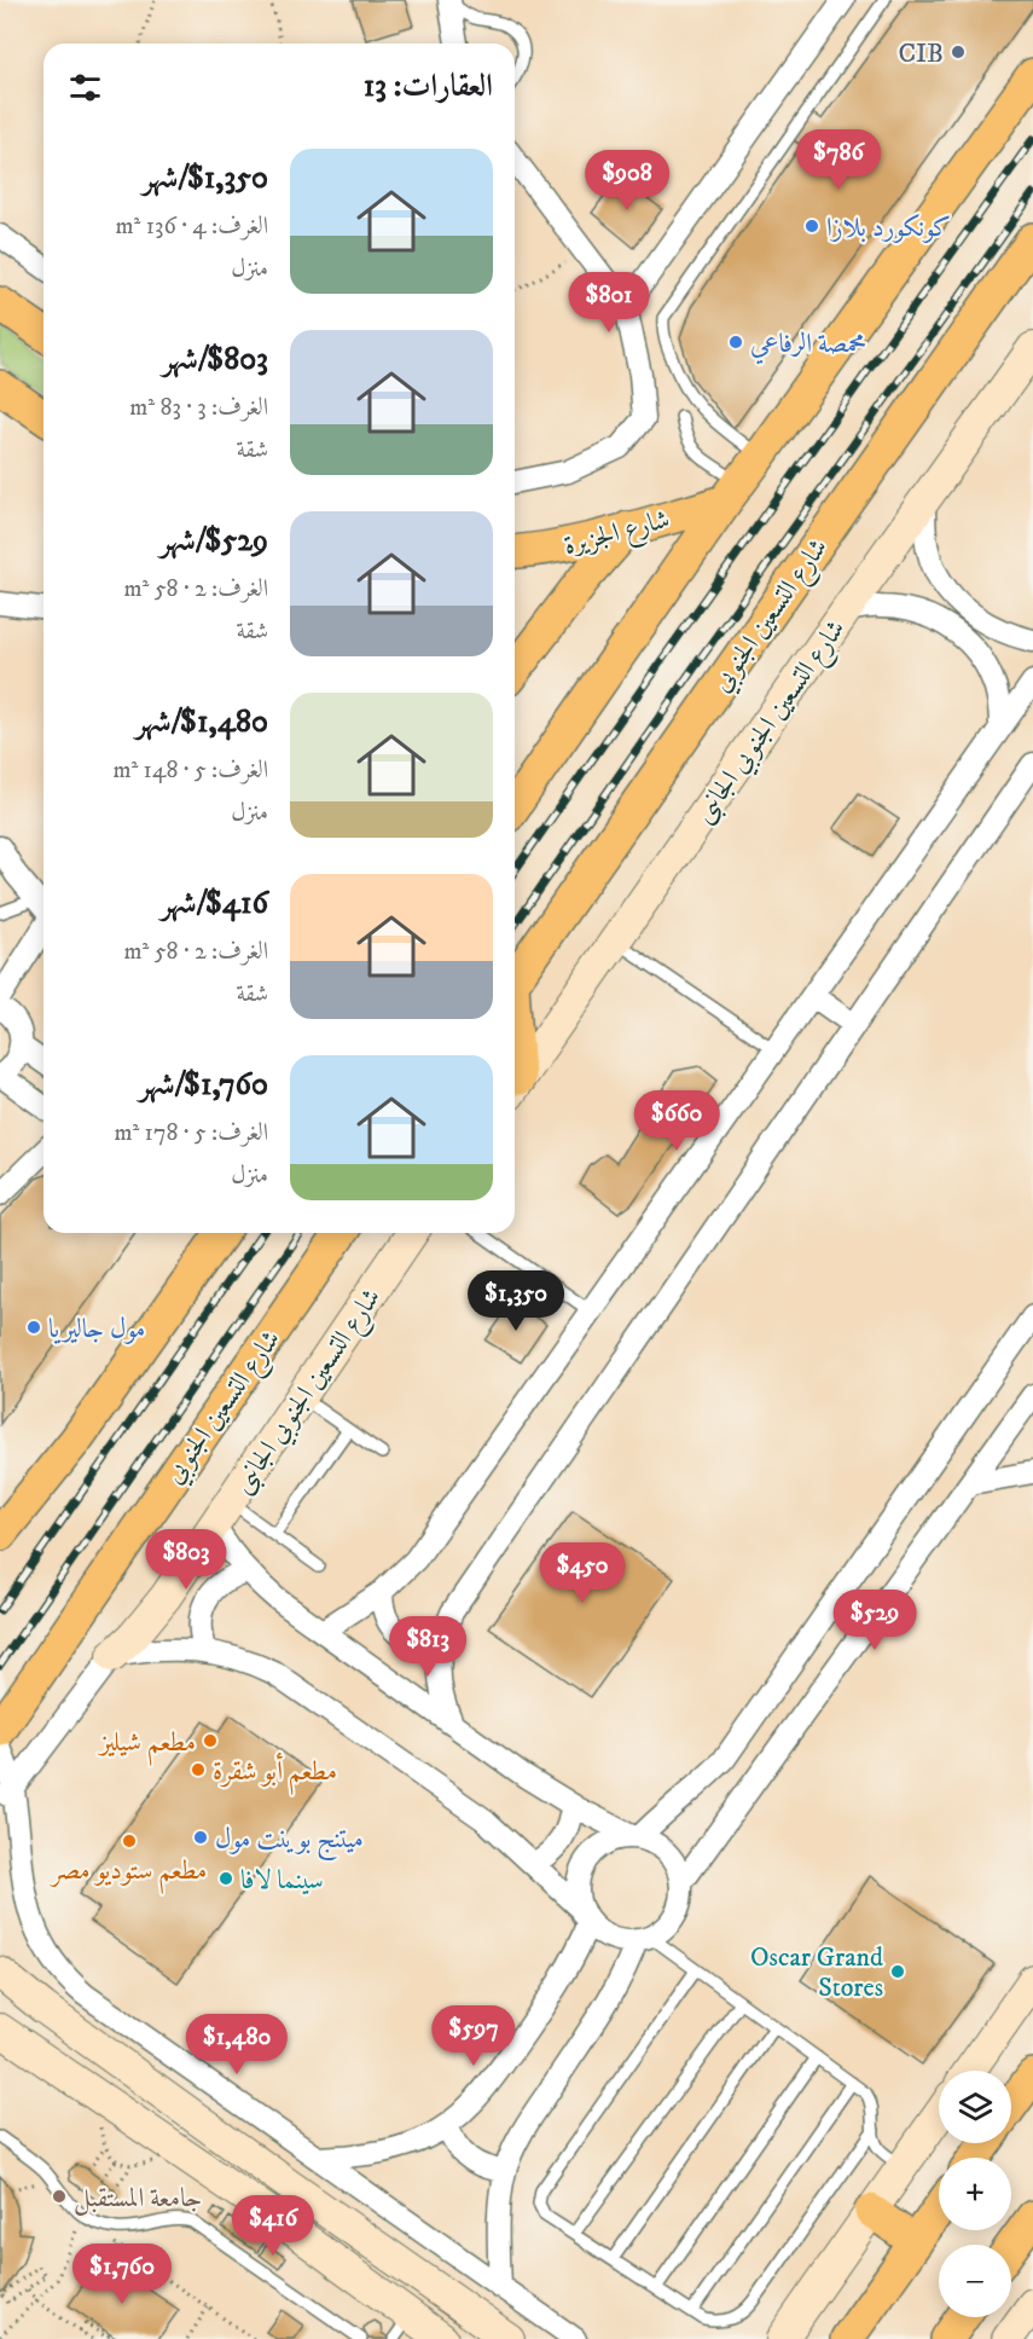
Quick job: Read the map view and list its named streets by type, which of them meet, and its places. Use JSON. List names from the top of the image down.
{
  "streets": {
    "main road": ["شارع الجزيرة", "شارع التسعين الجنوبي"],
    "street": ["شارع التسعين الجنوبي الجانبى"]
  },
  "places": [
    "CIB",
    "كونكورد بلازا",
    "محمصة الرفاعي",
    "مول جاليريا",
    "مطعم شيليز",
    "مطعم أبو شقرة",
    "ميتنج بوينت مول",
    "مطعم ستوديو مصر",
    "سينما لافا",
    "Oscar Grand Stores",
    "جامعة المستقبل"
  ],
  "page": {
    "heading": "العقارات: 13",
    "price": [
      "$786",
      "$908",
      "$801",
      "$660",
      "$1,350",
      "$803",
      "$450",
      "$529",
      "$813",
      "$597",
      "$1,480",
      "$416",
      "$1,760"
    ],
    "list": [
      {
        "name": "$1,350/شهر",
        "note": "الغرف: 4 · 136 m² · منزل"
      },
      {
        "name": "$803/شهر",
        "note": "الغرف: 3 · 83 m² · شقة"
      },
      {
        "name": "$529/شهر",
        "note": "الغرف: 2 · 58 m² · شقة"
      },
      {
        "name": "$1,480/شهر",
        "note": "الغرف: 5 · 148 m² · منزل"
      },
      {
        "name": "$416/شهر",
        "note": "الغرف: 2 · 58 m² · شقة"
      },
      {
        "name": "$1,760/شهر",
        "note": "الغرف: 5 · 178 m² · منزل"
      }
    ],
    "map_buttons": ["+", "−"]
  }
}
